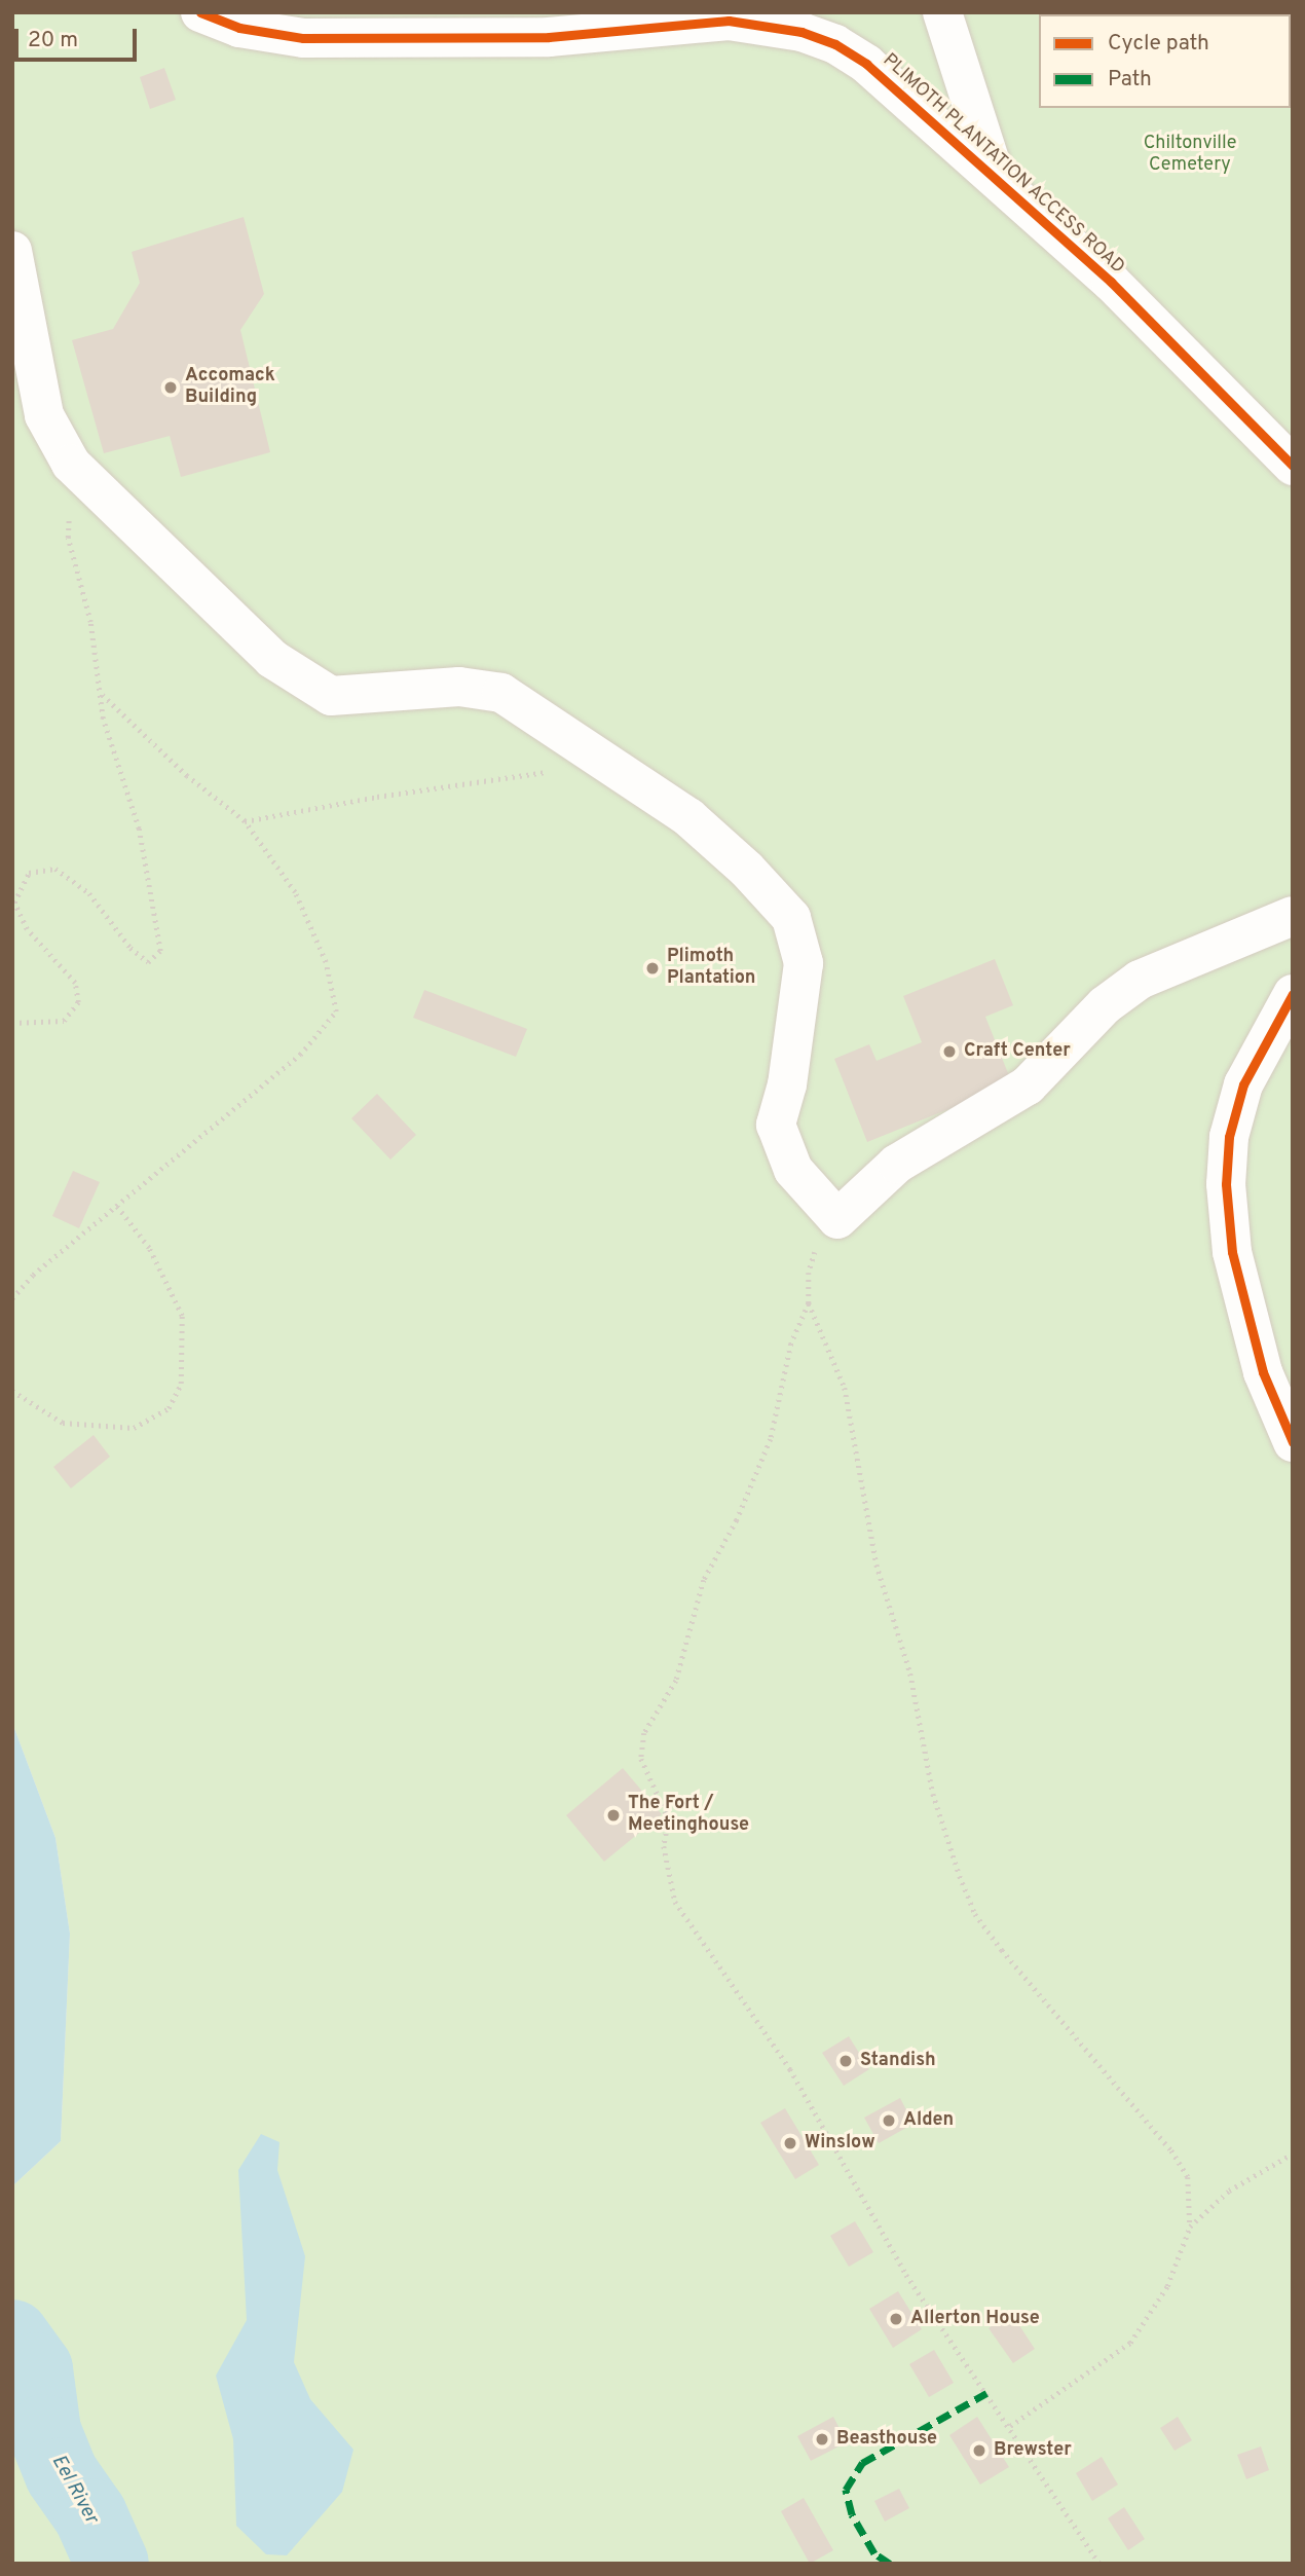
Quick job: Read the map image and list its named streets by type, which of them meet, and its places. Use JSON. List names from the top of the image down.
{
  "streets": {
    "street": ["PLIMOTH PLANTATION ACCESS ROAD"]
  },
  "water": ["Eel River"],
  "parks": ["Chiltonville Cemetery"],
  "places": [
    "Accomack Building",
    "Plimoth Plantation",
    "Craft Center",
    "The Fort / Meetinghouse",
    "Standish",
    "Alden",
    "Winslow",
    "Allerton House",
    "Beasthouse",
    "Brewster"
  ],
  "legend": ["Cycle path", "Path"],
  "scale_bar": "20 m"
}
